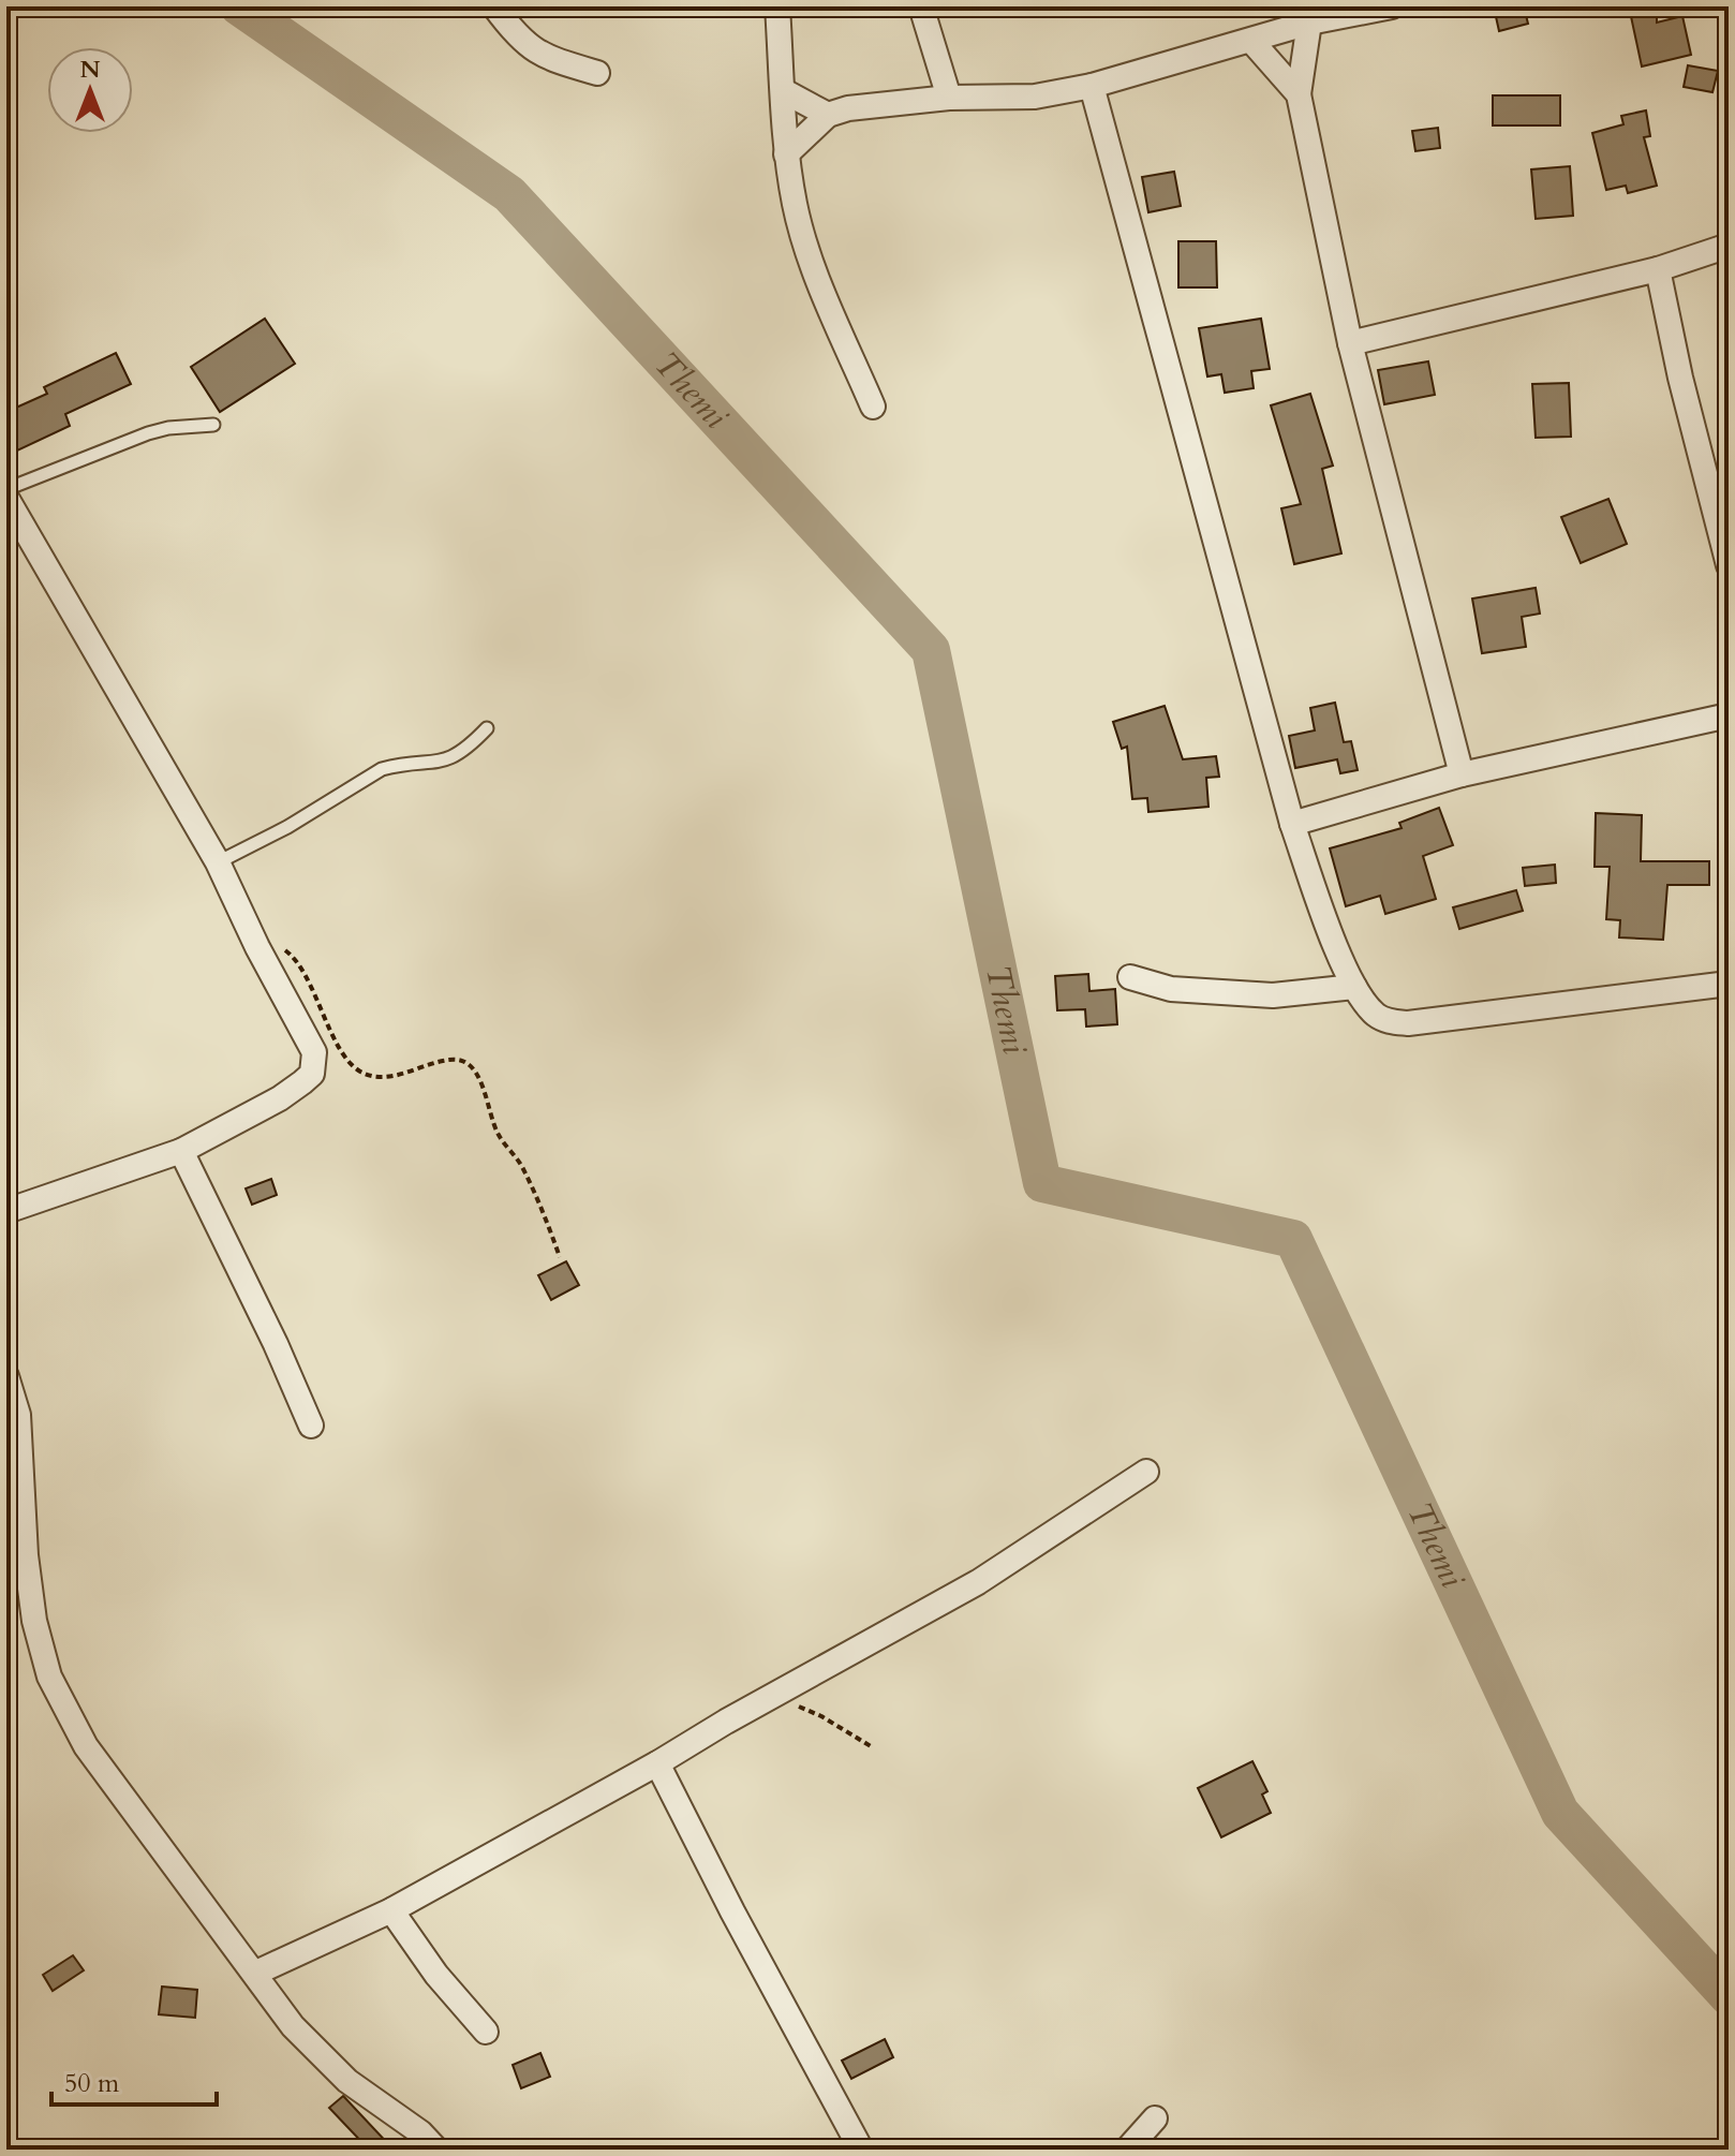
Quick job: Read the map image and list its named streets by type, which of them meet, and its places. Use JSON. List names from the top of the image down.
{
  "water": ["Themi"],
  "scale_bar": "50 m",
  "north": "top"
}
